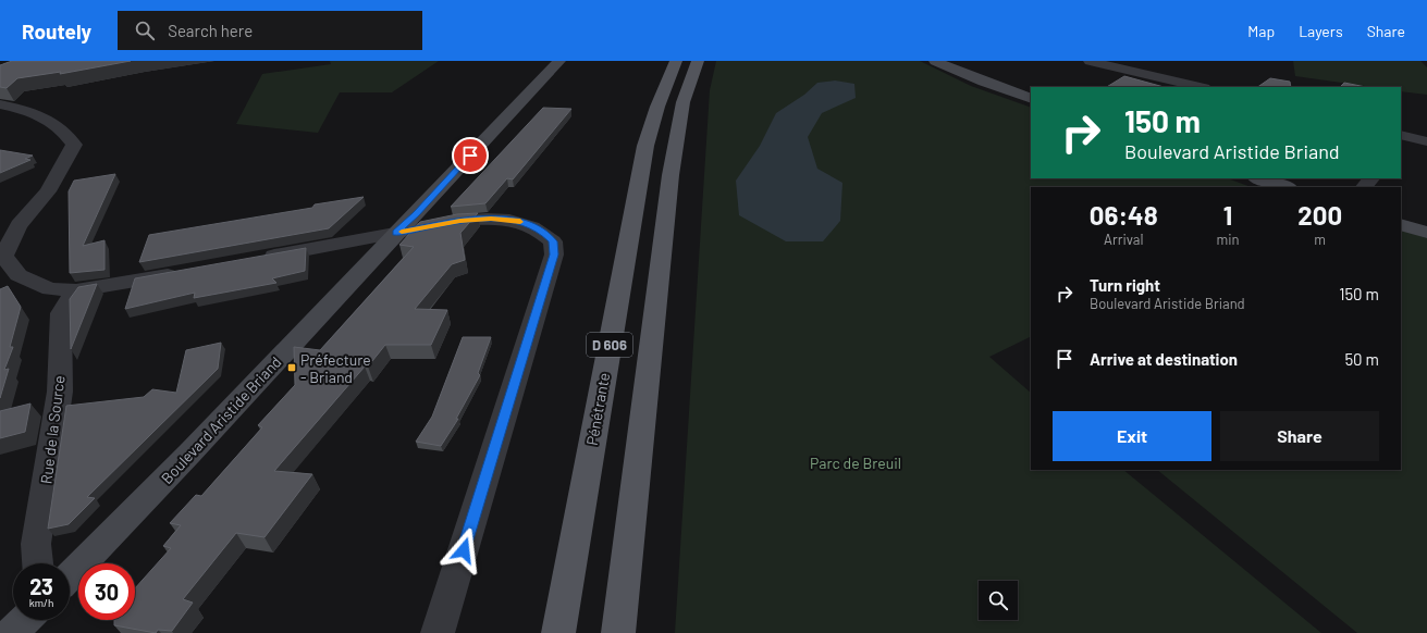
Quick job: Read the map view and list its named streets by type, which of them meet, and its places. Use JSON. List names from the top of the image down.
{
  "streets": {
    "main road": ["D 606", "Pénétrante"],
    "street": ["Boulevard Aristide Briand", "Rue de la Source"]
  },
  "parks": ["Parc de Breuil"],
  "places": {
    "transit": ["Préfecture - Briand"]
  },
  "page": {
    "header": "Routely",
    "search": "Search here",
    "nav": ["Map", "Layers", "Share"],
    "turn": ["150 m", "Boulevard Aristide Briand"],
    "eta": [
      "06:48",
      "Arrival",
      "1",
      "min",
      "200",
      "m"
    ],
    "list": [
      {
        "name": "Turn right",
        "note": "Boulevard Aristide Briand",
        "value": "150 m"
      },
      {
        "name": "Arrive at destination",
        "value": "50 m"
      }
    ],
    "buttons": ["Exit", "Share"],
    "speed": "23 km/h",
    "limit": "30"
  }
}
